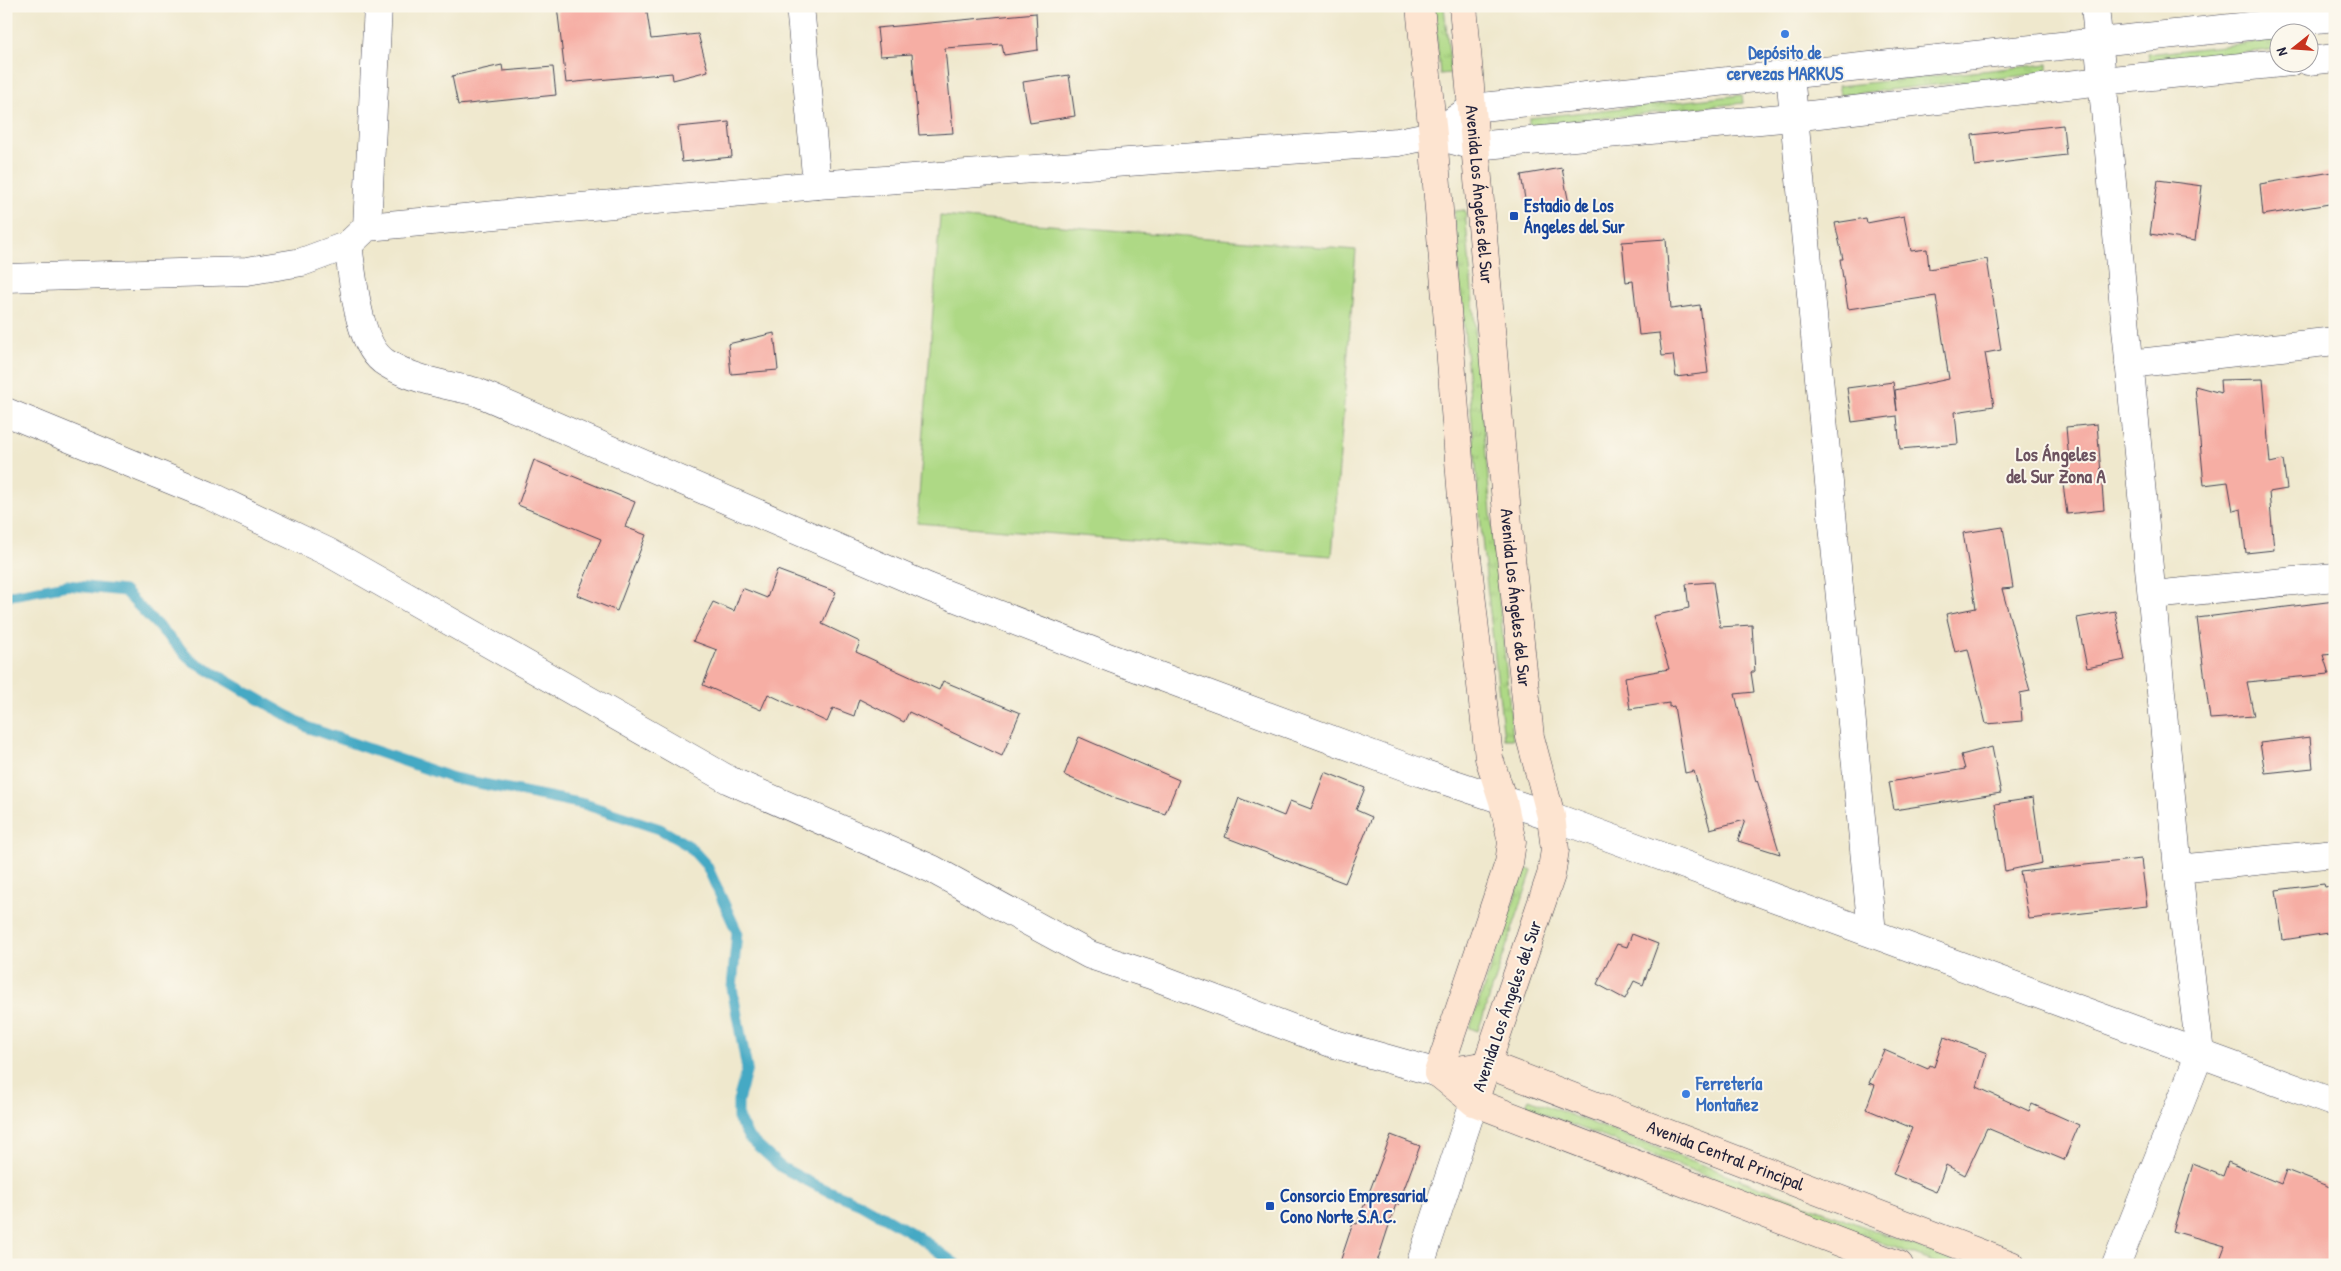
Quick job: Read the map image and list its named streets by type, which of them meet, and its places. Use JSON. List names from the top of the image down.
{
  "streets": {
    "street": ["Avenida Los Ángeles del Sur", "Avenida Central Principal"]
  },
  "crossings": [
    ["Avenida Los Ángeles del Sur", "Avenida Central Principal"]
  ],
  "districts": ["Los Ángeles del Sur Zona A"],
  "places": {
    "other": ["Depósito de cervezas MARKUS", "Ferretería Montañez"],
    "transit": ["Estadio de Los Ángeles del Sur", "Consorcio Empresarial Cono Norte S.A.C."]
  },
  "north": "left"
}
